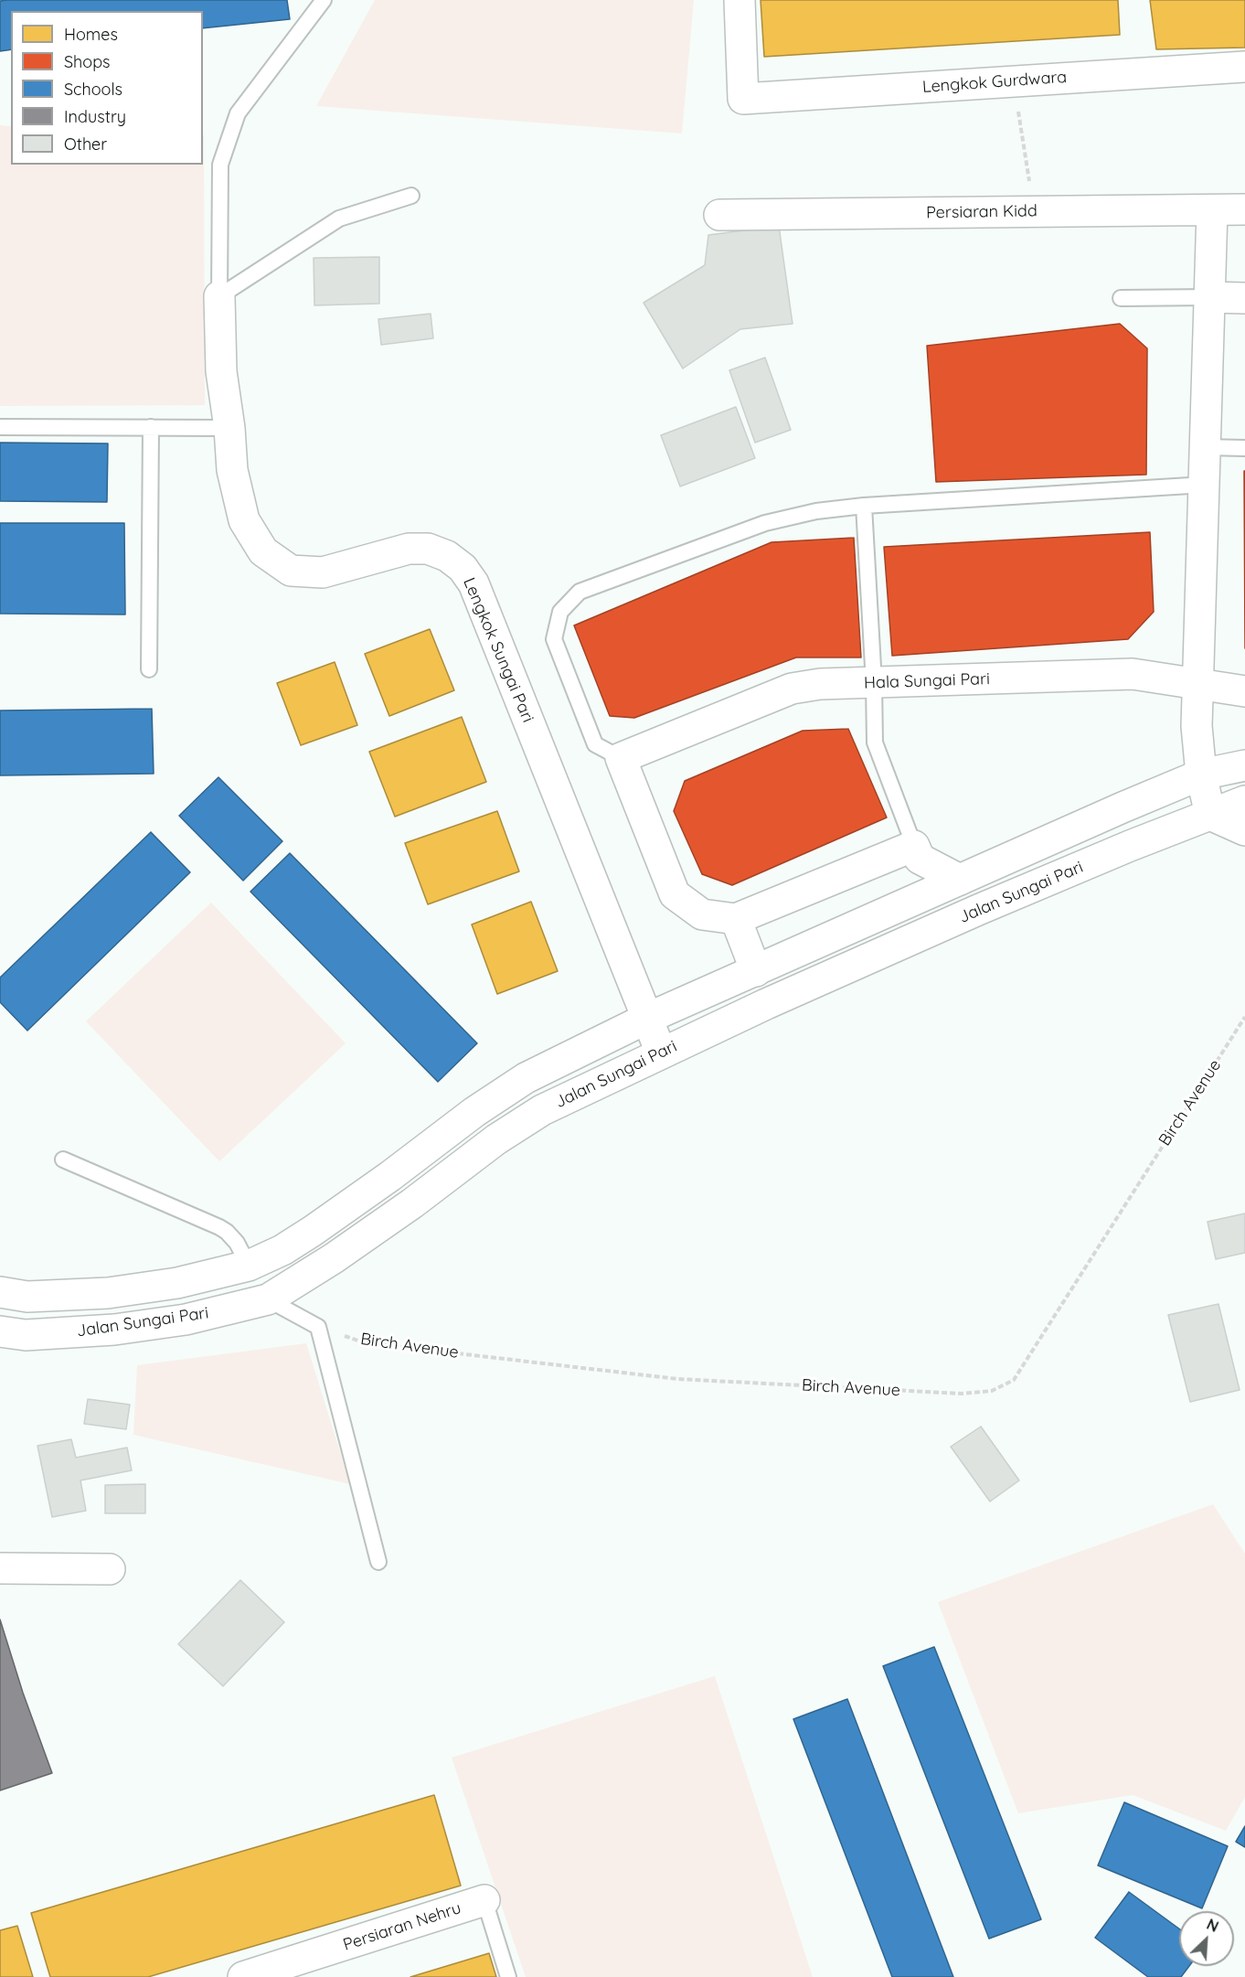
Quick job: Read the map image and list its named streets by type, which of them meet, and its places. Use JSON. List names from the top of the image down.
{
  "streets": {
    "street": [
      "Lengkok Gurdwara",
      "Persiaran Kidd",
      "Lengkok Sungai Pari",
      "Hala Sungai Pari",
      "Jalan Sungai Pari",
      "Persiaran Nehru"
    ],
    "path": ["Birch Avenue"]
  },
  "crossings": [
    ["Lengkok Sungai Pari", "Jalan Sungai Pari"]
  ],
  "legend": [
    "Homes",
    "Shops",
    "Schools",
    "Industry",
    "Other"
  ],
  "north": "top right"
}
